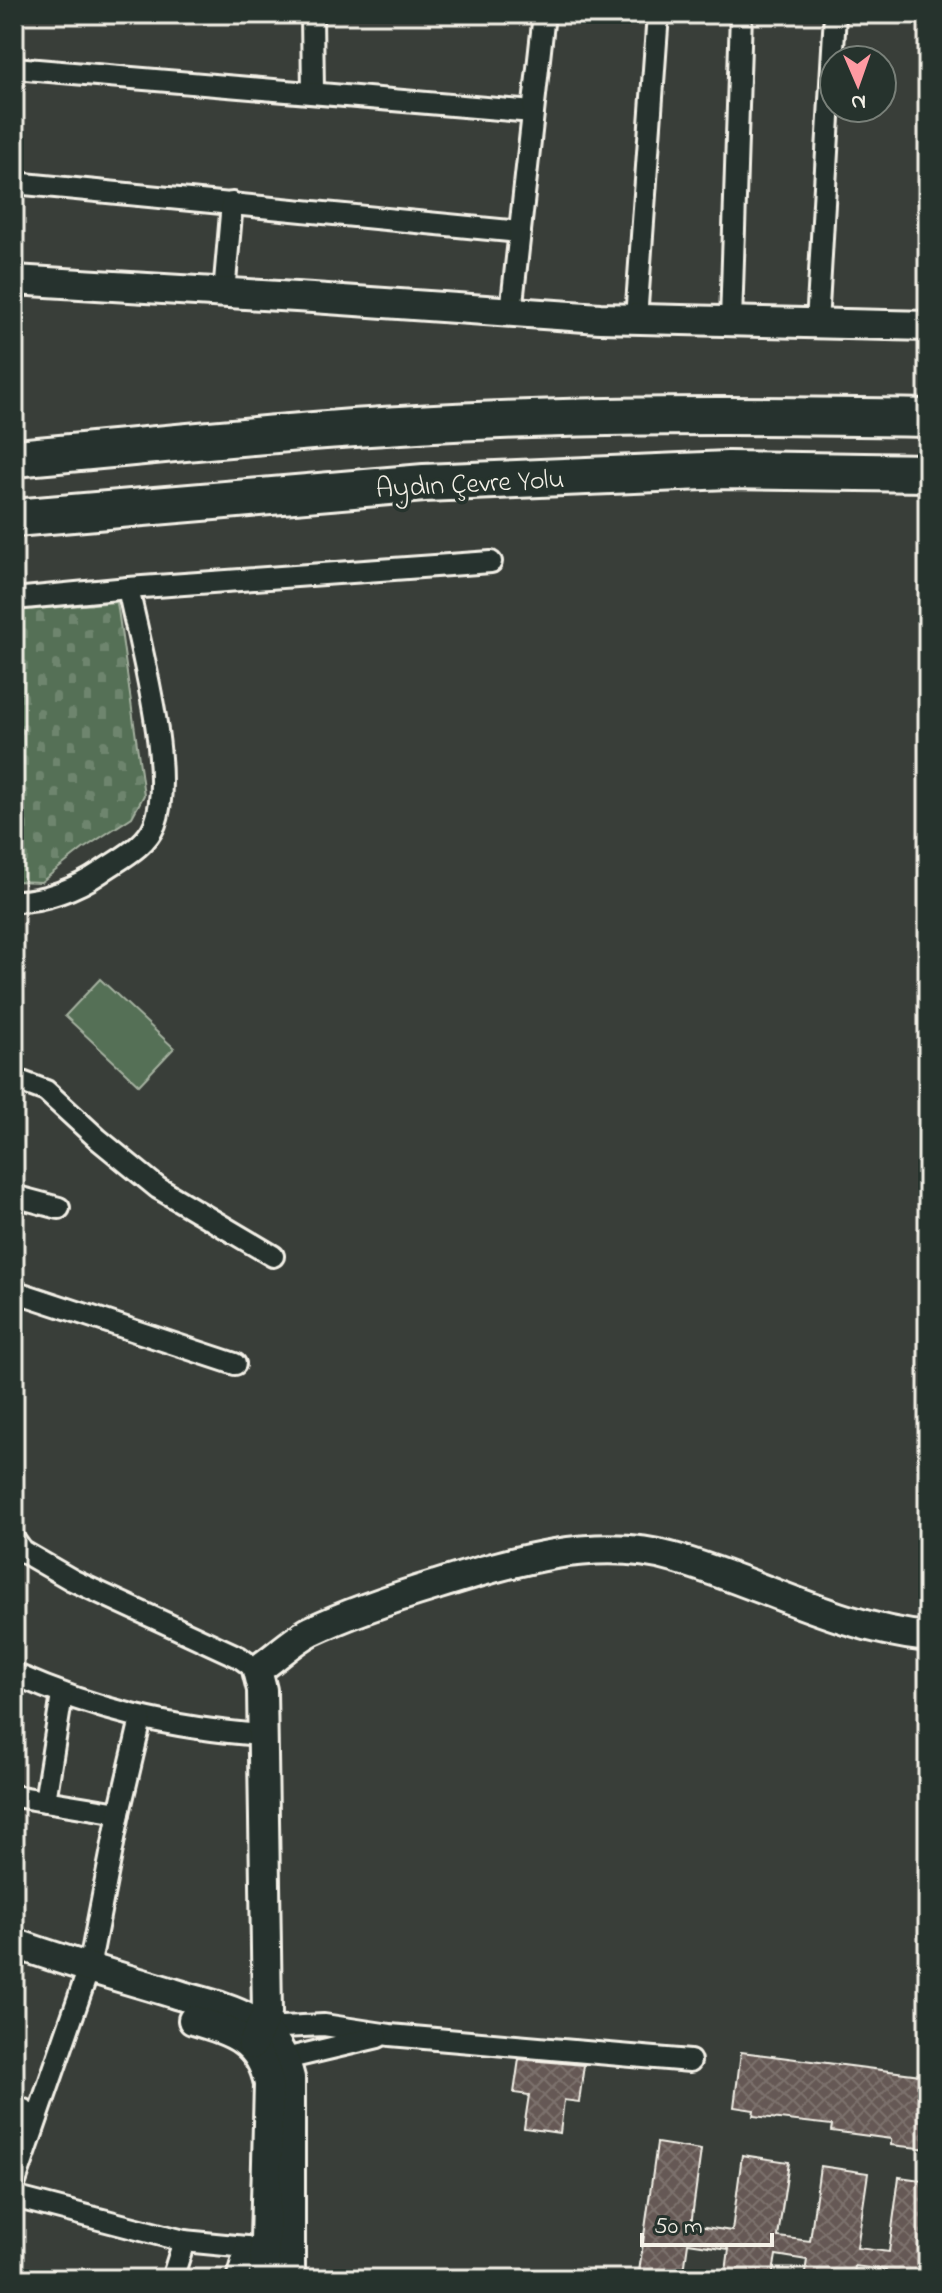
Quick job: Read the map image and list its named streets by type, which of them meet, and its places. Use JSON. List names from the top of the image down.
{
  "streets": {
    "highway": ["Aydın Çevre Yolu"]
  },
  "scale_bar": "50 m",
  "north": "bottom"
}
